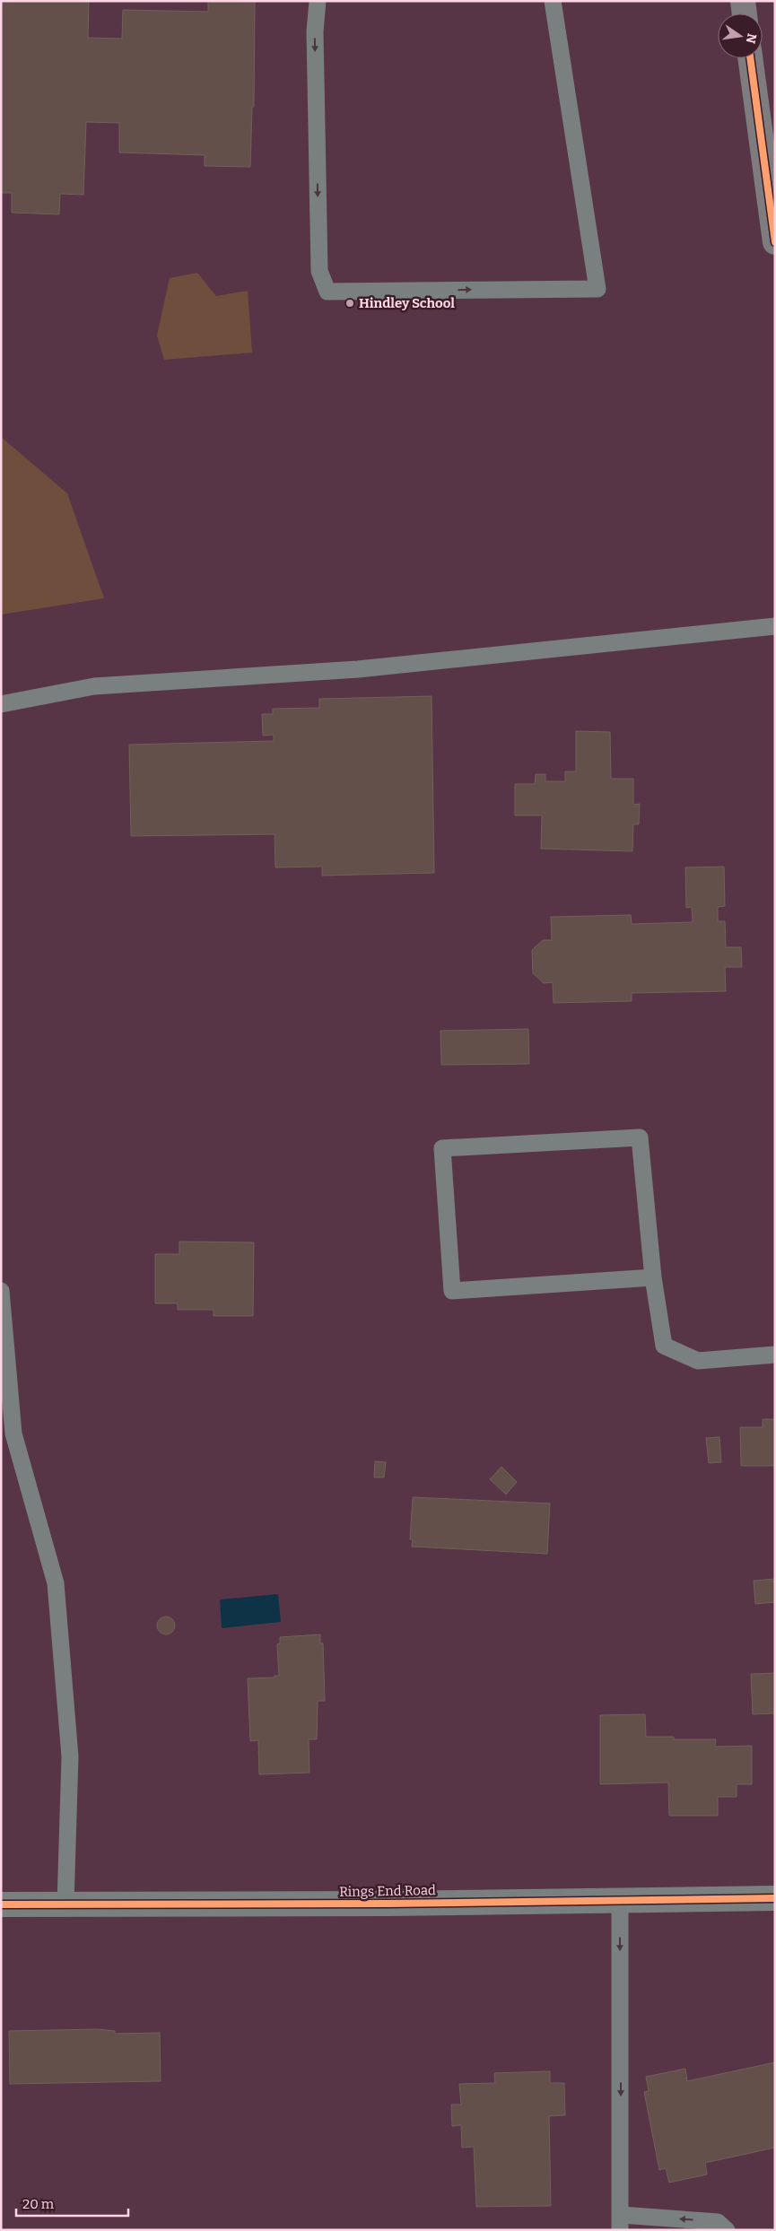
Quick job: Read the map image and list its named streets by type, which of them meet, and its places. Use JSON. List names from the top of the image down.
{
  "streets": {
    "street": ["Rings End Road"]
  },
  "places": ["Hindley School"],
  "scale_bar": "20 m",
  "north": "right"
}
